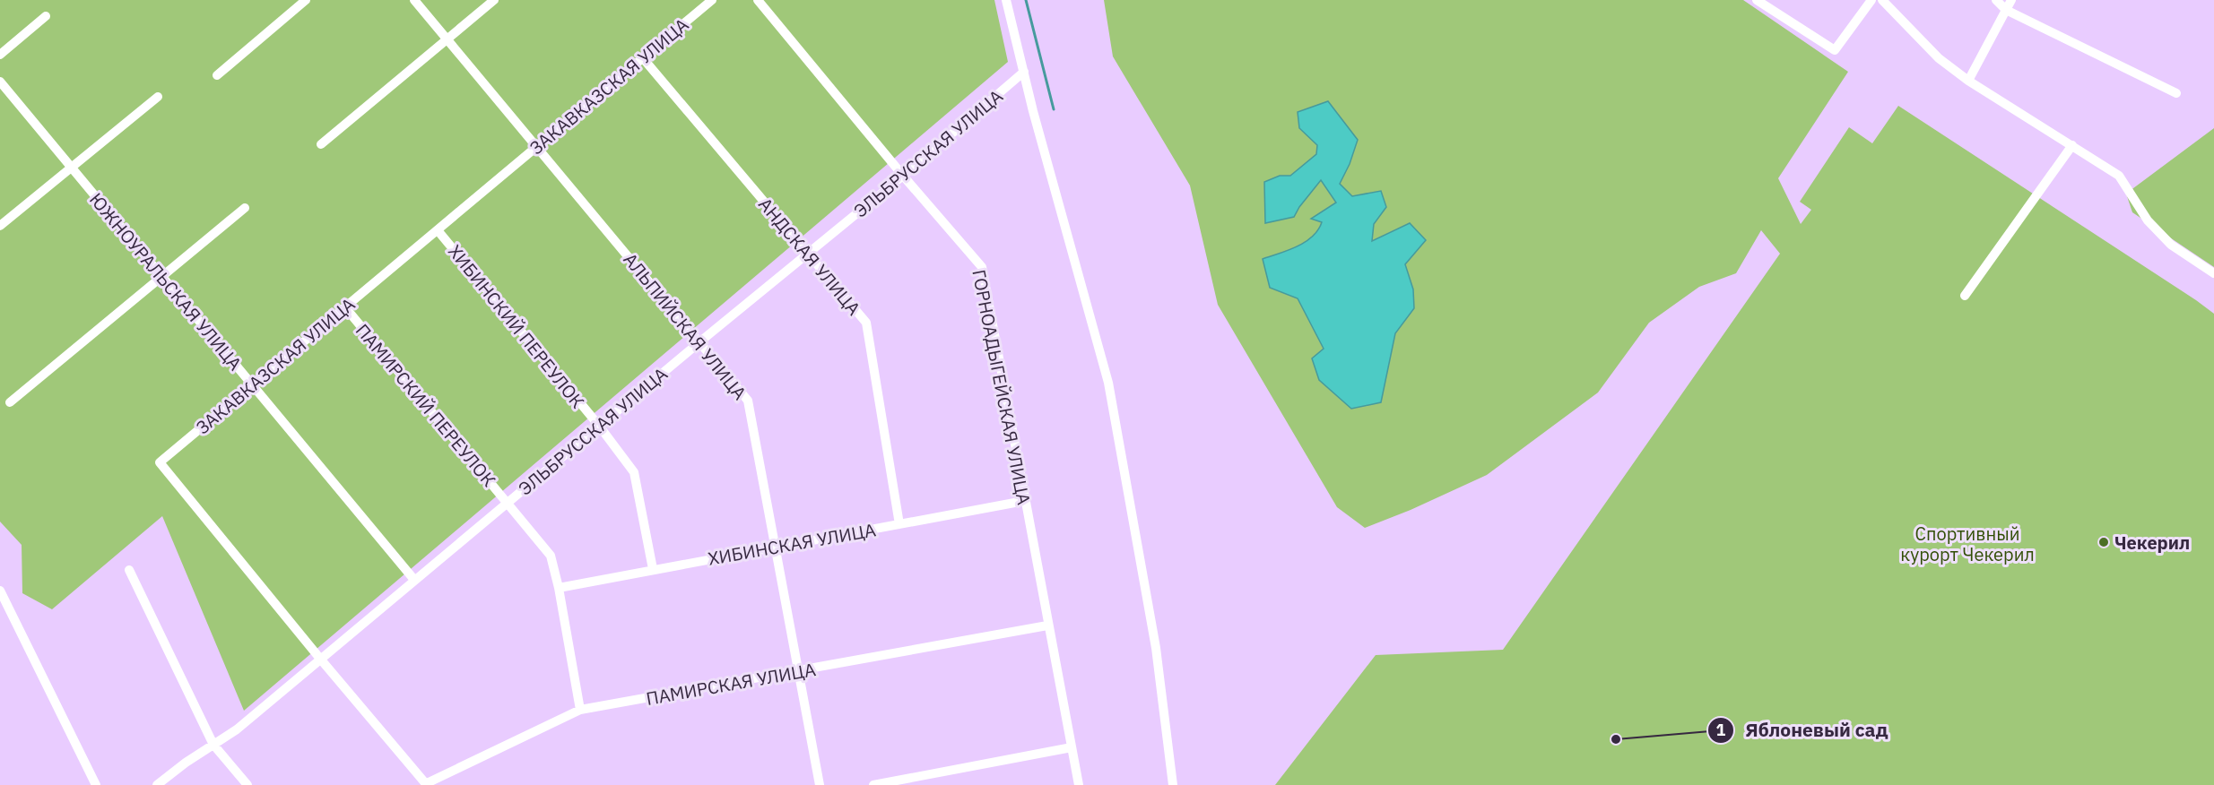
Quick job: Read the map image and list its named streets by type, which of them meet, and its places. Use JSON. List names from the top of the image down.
{
  "streets": {
    "street": [
      "ЗАКАВКАЗСКАЯ УЛИЦА",
      "ЭЛЬБРУССКАЯ УЛИЦА",
      "АНДСКАЯ УЛИЦА",
      "ЮЖНОУРАЛЬСКАЯ УЛИЦА",
      "ХИБИНСКИЙ ПЕРЕУЛОК",
      "АЛЬПИЙСКАЯ УЛИЦА",
      "ГОРНОАДЫГЕЙСКАЯ УЛИЦА",
      "ПАМИРСКИЙ ПЕРЕУЛОК",
      "ХИБИНСКАЯ УЛИЦА",
      "ПАМИРСКАЯ УЛИЦА"
    ]
  },
  "crossings": [
    ["ЗАКАВКАЗСКАЯ УЛИЦА", "ЭЛЬБРУССКАЯ УЛИЦА"],
    ["ЗАКАВКАЗСКАЯ УЛИЦА", "АНДСКАЯ УЛИЦА"],
    ["ЗАКАВКАЗСКАЯ УЛИЦА", "ЮЖНОУРАЛЬСКАЯ УЛИЦА"],
    ["ЗАКАВКАЗСКАЯ УЛИЦА", "ХИБИНСКИЙ ПЕРЕУЛОК"],
    ["ЗАКАВКАЗСКАЯ УЛИЦА", "АЛЬПИЙСКАЯ УЛИЦА"],
    ["ЗАКАВКАЗСКАЯ УЛИЦА", "ПАМИРСКИЙ ПЕРЕУЛОК"],
    ["ЗАКАВКАЗСКАЯ УЛИЦА", "ПАМИРСКАЯ УЛИЦА"],
    ["ЭЛЬБРУССКАЯ УЛИЦА", "АНДСКАЯ УЛИЦА"],
    ["ЭЛЬБРУССКАЯ УЛИЦА", "ЮЖНОУРАЛЬСКАЯ УЛИЦА"],
    ["ЭЛЬБРУССКАЯ УЛИЦА", "ХИБИНСКИЙ ПЕРЕУЛОК"],
    ["ЭЛЬБРУССКАЯ УЛИЦА", "АЛЬПИЙСКАЯ УЛИЦА"],
    ["ЭЛЬБРУССКАЯ УЛИЦА", "ГОРНОАДЫГЕЙСКАЯ УЛИЦА"],
    ["ЭЛЬБРУССКАЯ УЛИЦА", "ПАМИРСКИЙ ПЕРЕУЛОК"],
    ["АНДСКАЯ УЛИЦА", "ХИБИНСКАЯ УЛИЦА"],
    ["ХИБИНСКИЙ ПЕРЕУЛОК", "ХИБИНСКАЯ УЛИЦА"],
    ["АЛЬПИЙСКАЯ УЛИЦА", "ХИБИНСКАЯ УЛИЦА"],
    ["АЛЬПИЙСКАЯ УЛИЦА", "ПАМИРСКАЯ УЛИЦА"],
    ["ГОРНОАДЫГЕЙСКАЯ УЛИЦА", "ХИБИНСКАЯ УЛИЦА"],
    ["ГОРНОАДЫГЕЙСКАЯ УЛИЦА", "ПАМИРСКАЯ УЛИЦА"],
    ["ПАМИРСКИЙ ПЕРЕУЛОК", "ХИБИНСКАЯ УЛИЦА"],
    ["ПАМИРСКИЙ ПЕРЕУЛОК", "ПАМИРСКАЯ УЛИЦА"]
  ],
  "parks": ["Спортивный курорт Чекерил"],
  "places": ["Чекерил", "Яблоневый сад"]
}
